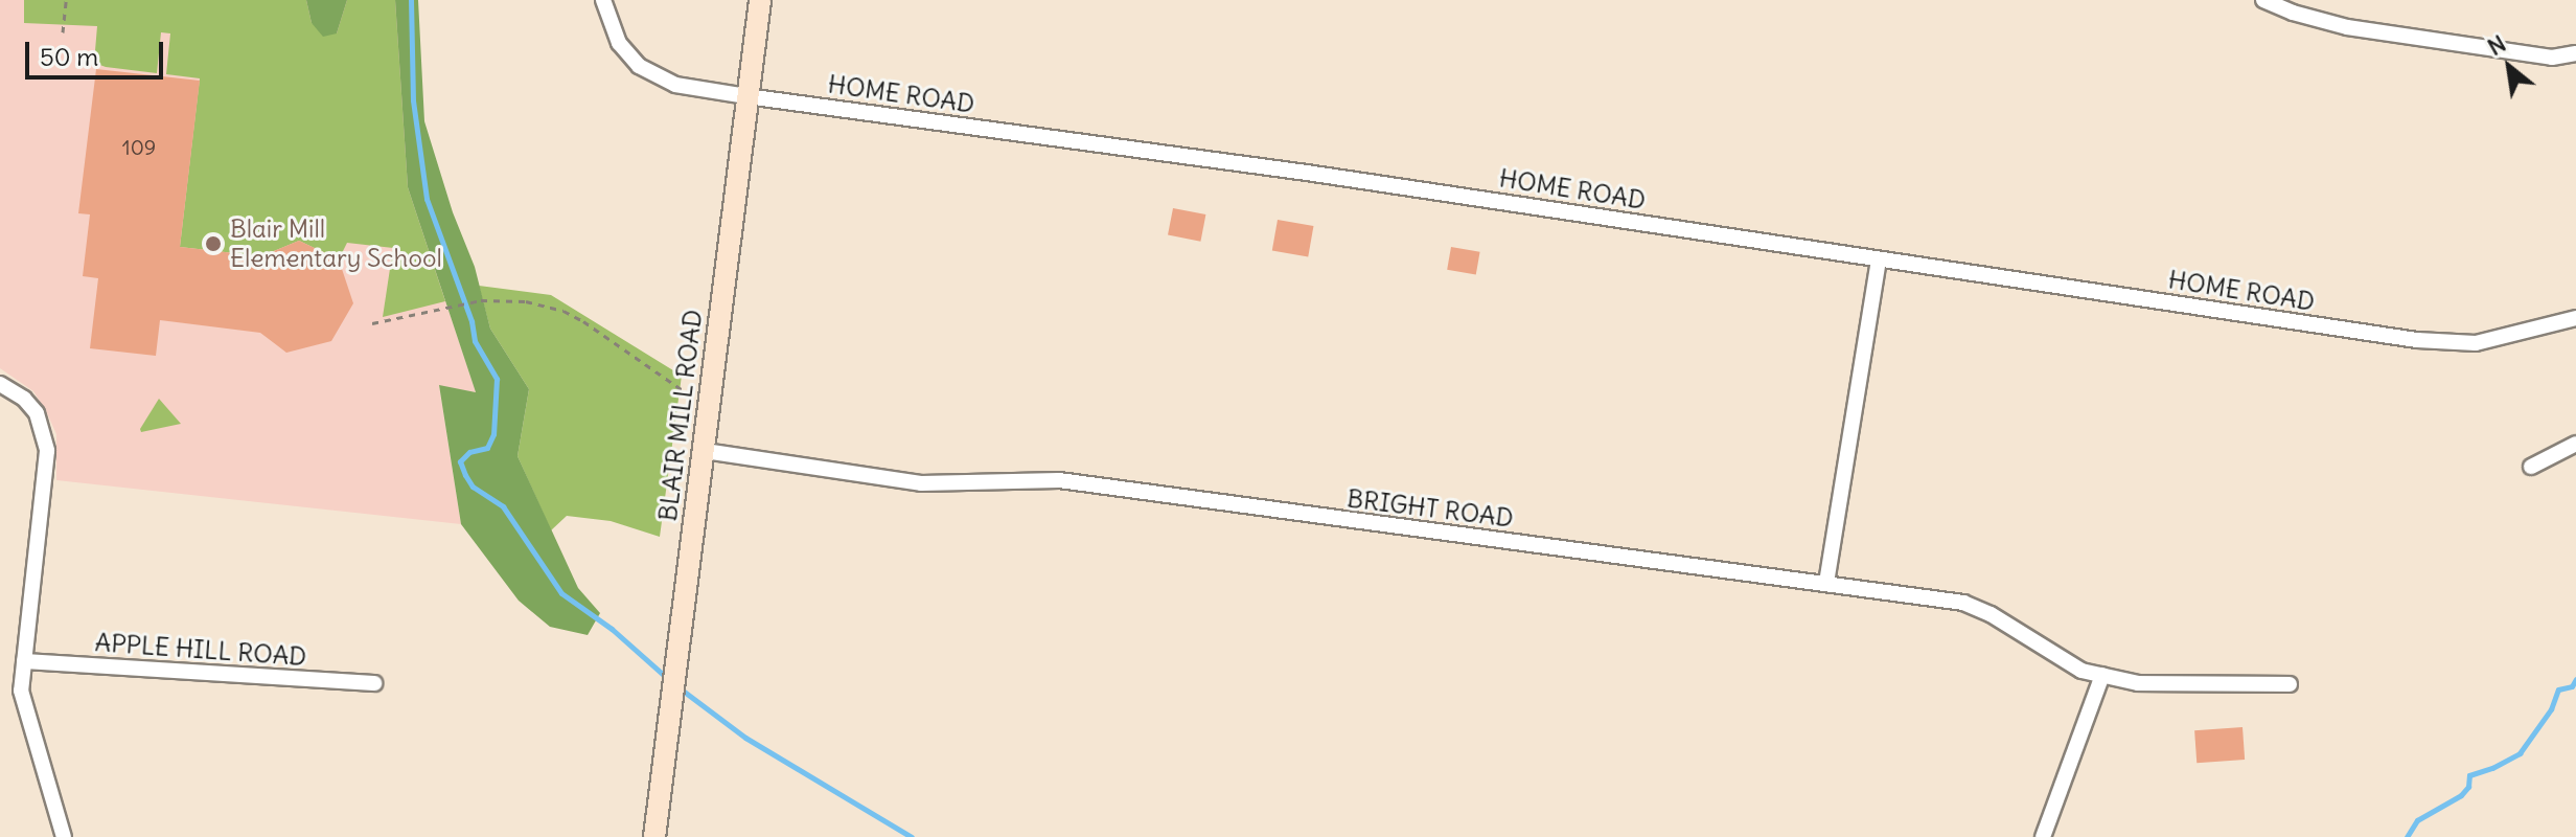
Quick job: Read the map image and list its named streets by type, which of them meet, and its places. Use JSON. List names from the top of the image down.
{
  "streets": {
    "main road": ["BLAIR MILL ROAD"],
    "street": ["HOME ROAD", "BRIGHT ROAD", "APPLE HILL ROAD"]
  },
  "crossings": [
    ["HOME ROAD", "BLAIR MILL ROAD"],
    ["BLAIR MILL ROAD", "BRIGHT ROAD"]
  ],
  "places": ["Blair Mill Elementary School"],
  "house_numbers": ["109"],
  "scale_bar": "50 m",
  "north": "top left"
}
